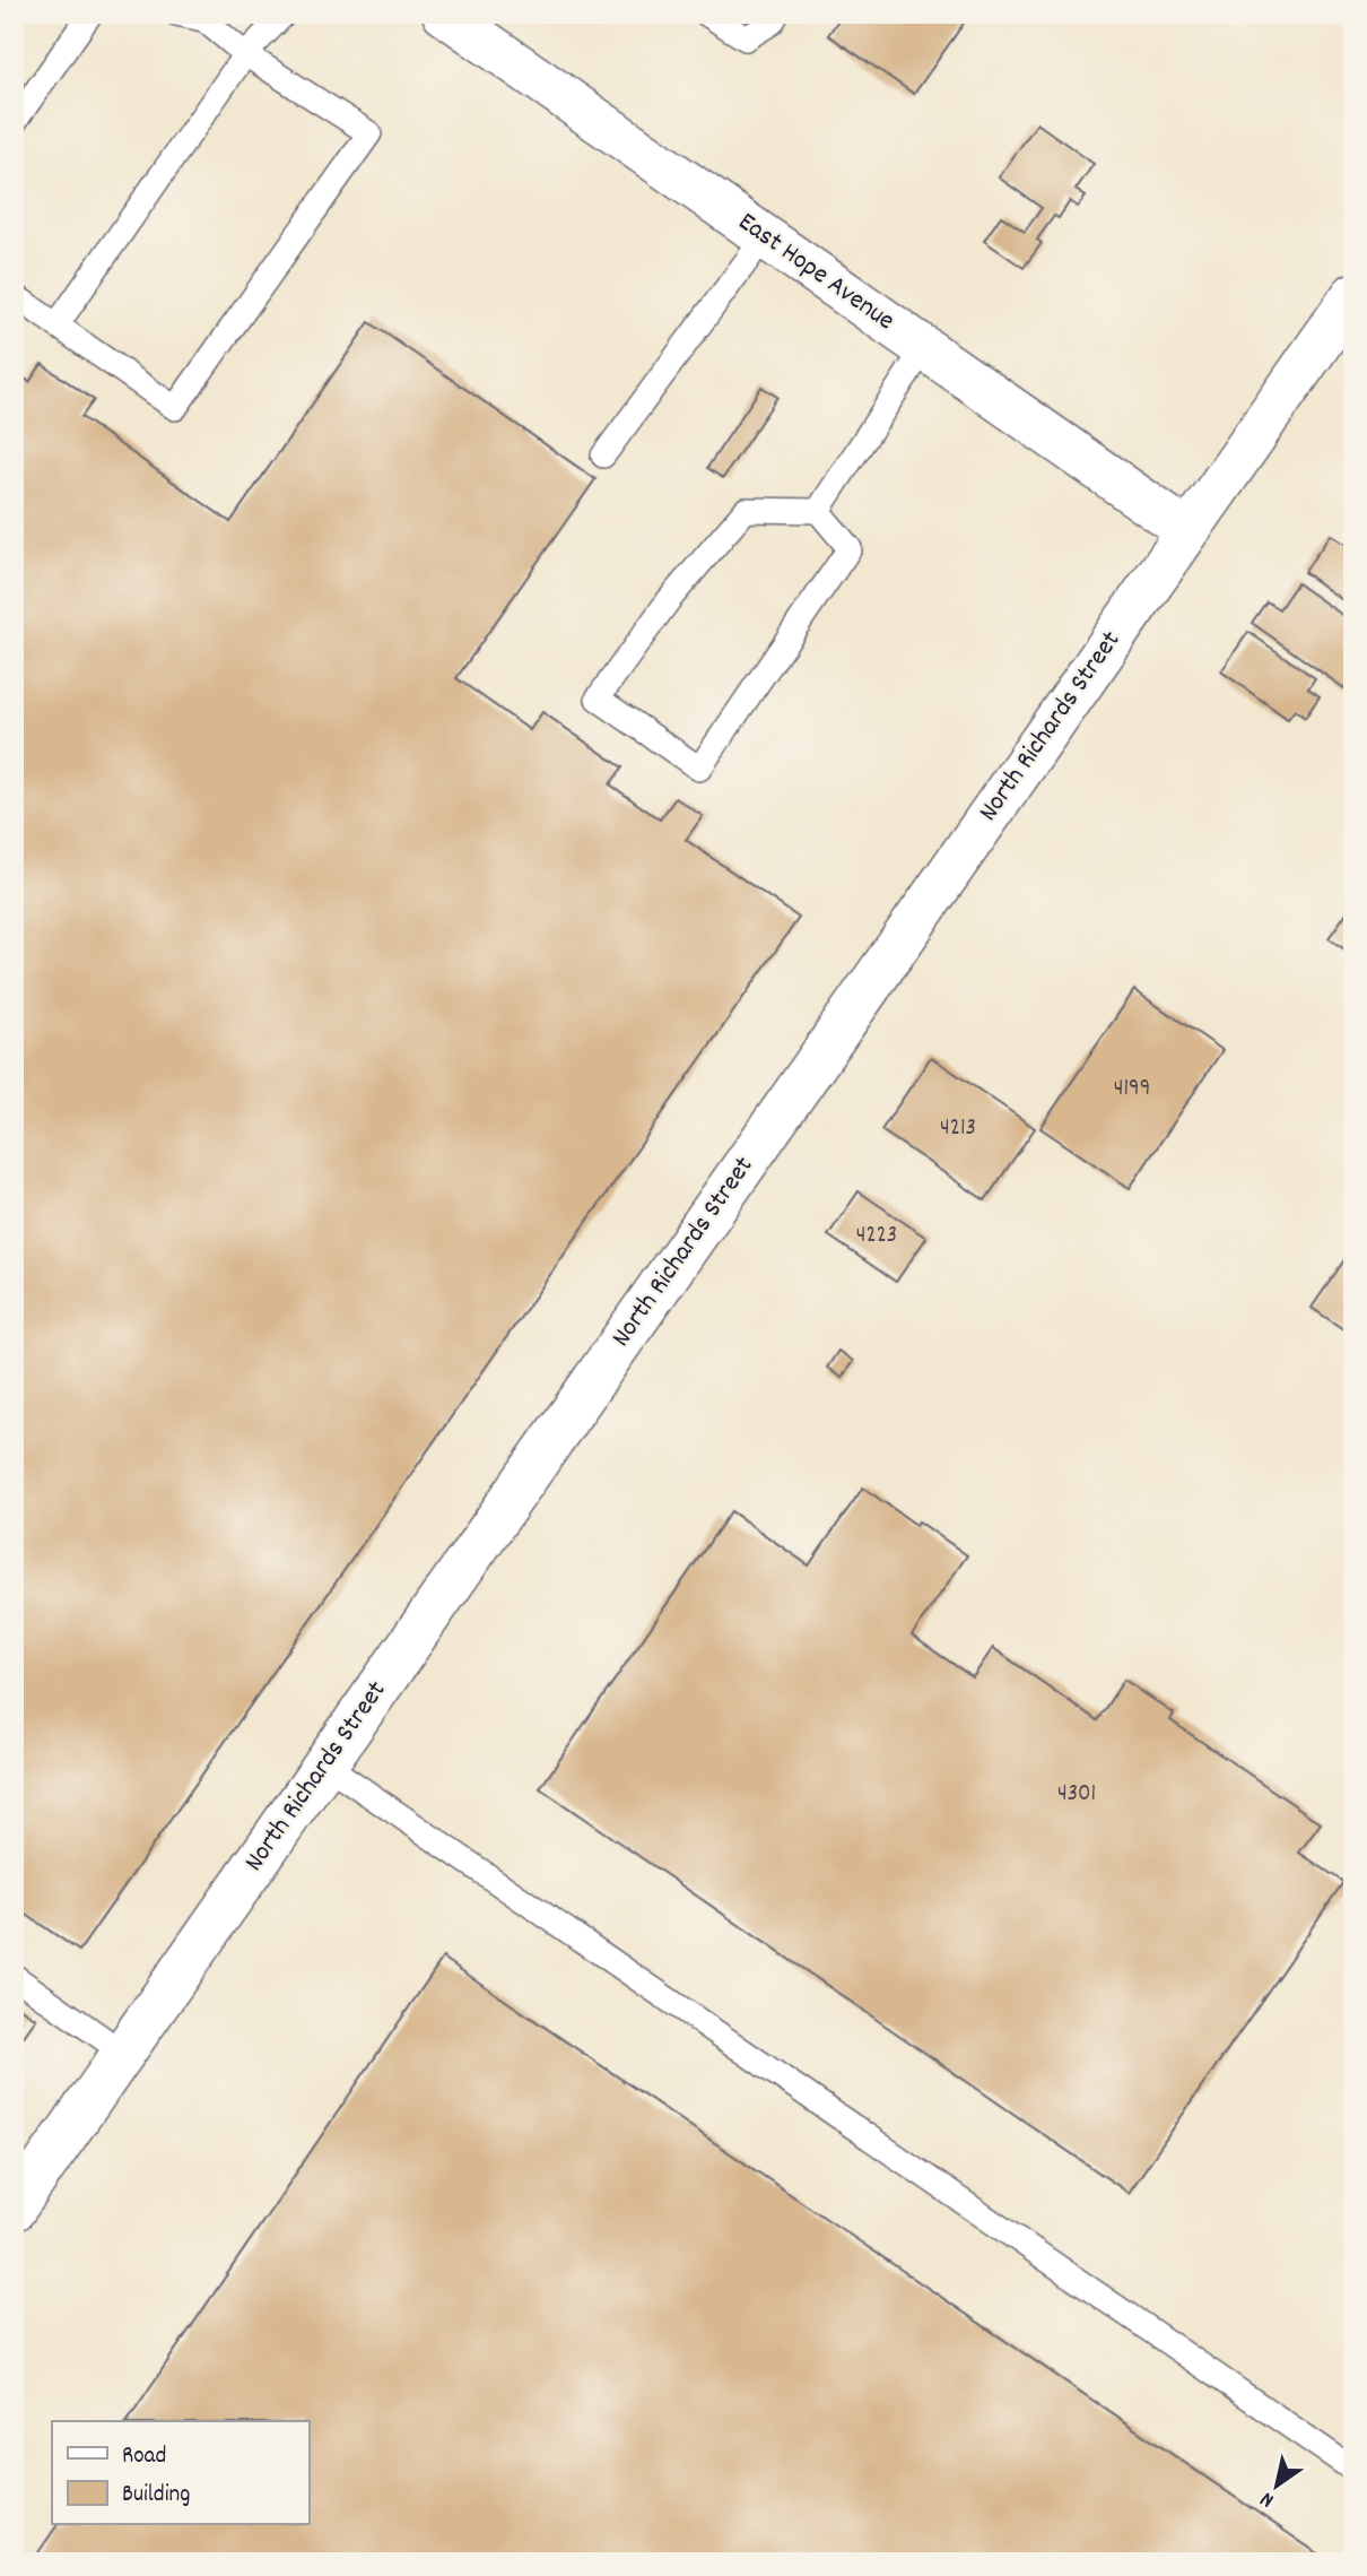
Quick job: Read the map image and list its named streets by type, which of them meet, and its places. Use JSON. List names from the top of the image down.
{
  "streets": {
    "street": ["East Hope Avenue", "North Richards Street"]
  },
  "crossings": [
    ["East Hope Avenue", "North Richards Street"]
  ],
  "house_numbers": [
    "4199",
    "4213",
    "4223",
    "4301"
  ],
  "legend": ["Road", "Building"],
  "north": "bottom left"
}
